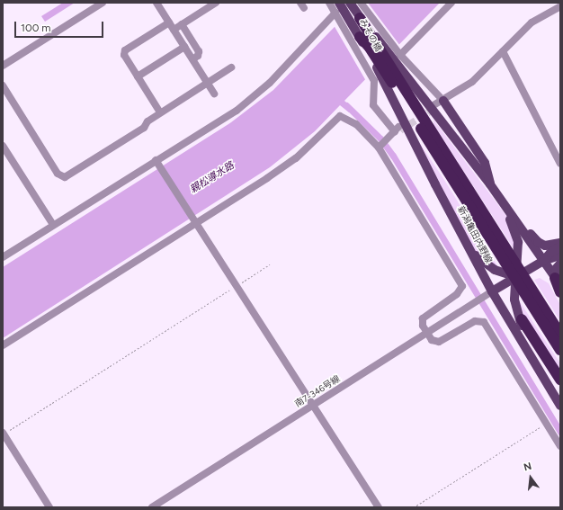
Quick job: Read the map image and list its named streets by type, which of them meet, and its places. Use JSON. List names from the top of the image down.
{
  "streets": {
    "main road": ["みその橋", "新潟亀田内野線"],
    "street": ["南7-346号線"]
  },
  "crossings": [
    ["新潟亀田内野線", "南7-346号線"]
  ],
  "water": ["親松導水路"],
  "scale_bar": "100 m",
  "north": "top"
}
